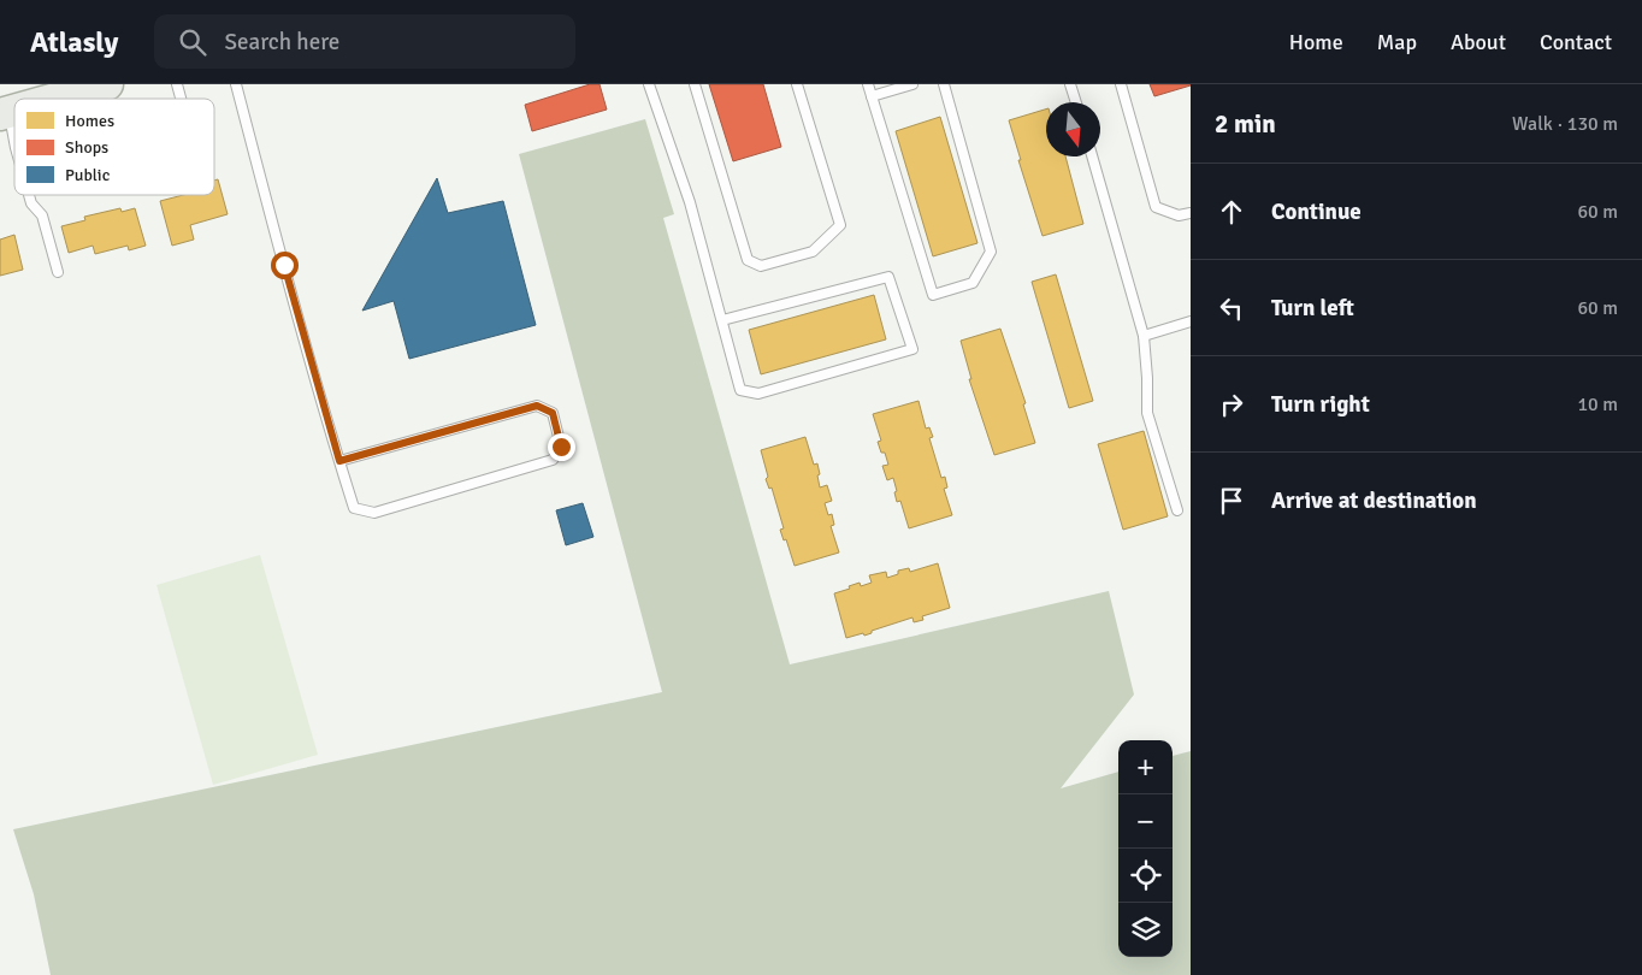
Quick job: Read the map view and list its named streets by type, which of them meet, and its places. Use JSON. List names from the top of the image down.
{
  "legend": ["Homes", "Shops", "Public"],
  "north": "bottom",
  "page": {
    "header": "Atlasly",
    "search": "Search here",
    "nav": [
      "Home",
      "Map",
      "About",
      "Contact"
    ],
    "heading": ["2 min", "Walk · 130 m"],
    "list": [
      ["Continue", "60 m"],
      ["Turn left", "60 m"],
      ["Turn right", "10 m"],
      "Arrive at destination"
    ],
    "map_buttons": ["+", "−"]
  }
}
